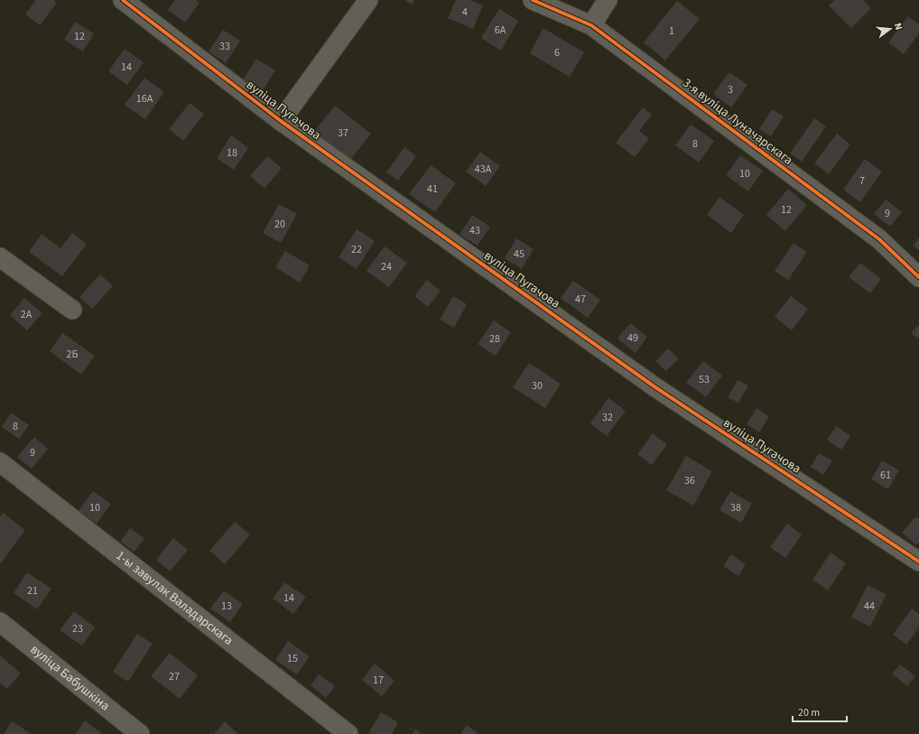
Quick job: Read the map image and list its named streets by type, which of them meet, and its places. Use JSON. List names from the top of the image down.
{
  "streets": {
    "street": [
      "вуліца Пугачова",
      "3-я вуліца Луначарскага",
      "1-ы завулак Валадарскага",
      "вуліца Бабушкіна"
    ]
  },
  "house_numbers": [
    "4",
    "6А",
    "1",
    "12",
    "33",
    "6",
    "14",
    "3",
    "16А",
    "37",
    "8",
    "18",
    "43А",
    "10",
    "7",
    "41",
    "12",
    "9",
    "20",
    "43",
    "22",
    "45",
    "24",
    "47",
    "2А",
    "49",
    "28",
    "2Б",
    "53",
    "30",
    "32",
    "8",
    "9",
    "61",
    "36",
    "10",
    "38",
    "21",
    "14",
    "13",
    "44",
    "23",
    "15",
    "27",
    "17"
  ],
  "scale_bar": "20 m",
  "north": "right"
}
